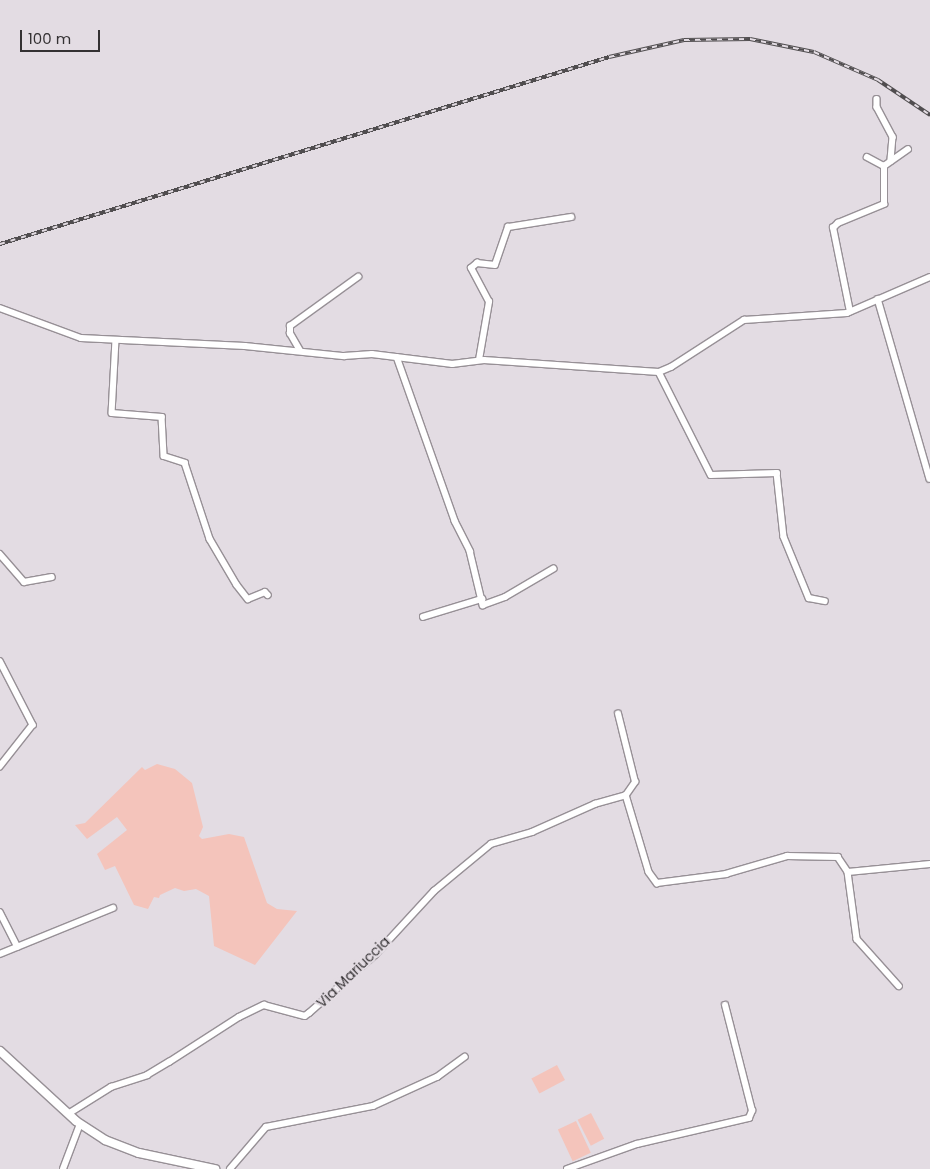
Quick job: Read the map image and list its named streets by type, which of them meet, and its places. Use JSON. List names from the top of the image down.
{
  "streets": {
    "street": ["Via Mariuccia"]
  },
  "scale_bar": "100 m"
}
